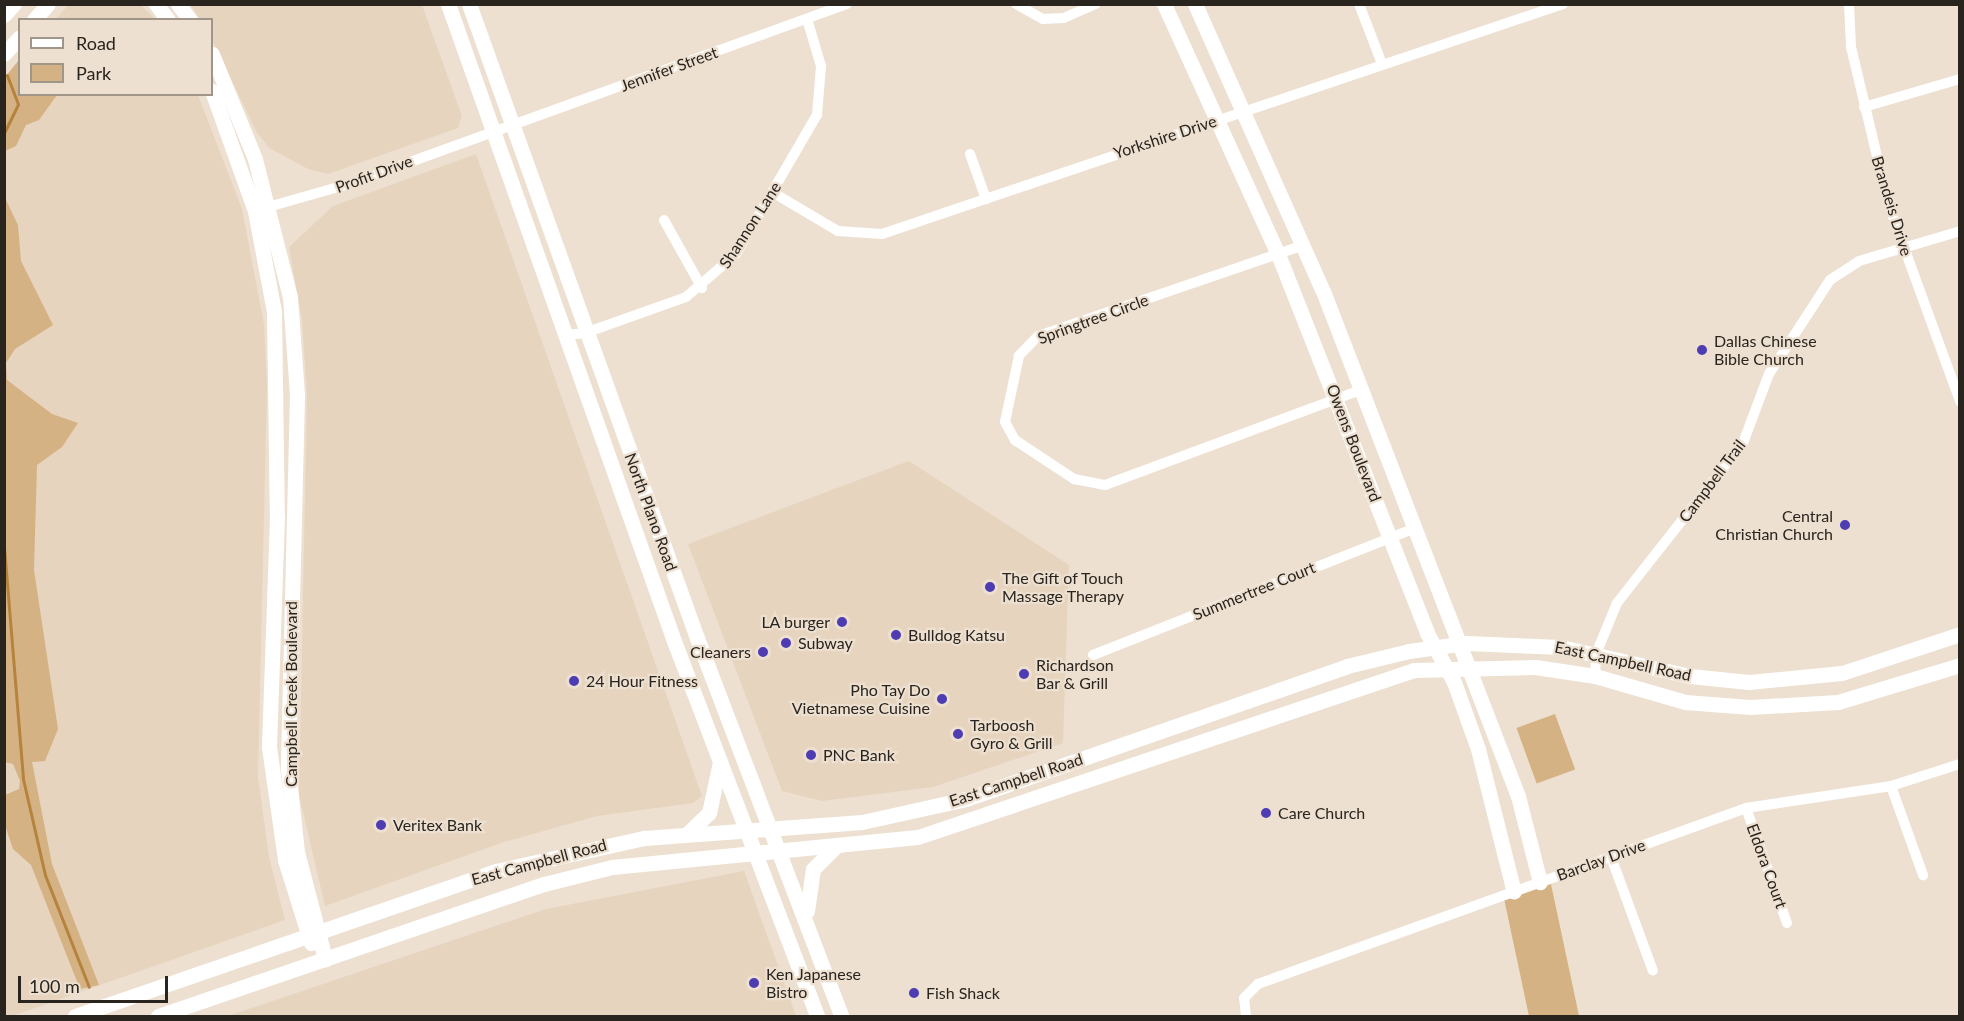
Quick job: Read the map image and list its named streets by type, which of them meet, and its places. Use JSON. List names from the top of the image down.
{
  "streets": {
    "main road": [
      "Owens Boulevard",
      "North Plano Road",
      "East Campbell Road",
      "Campbell Creek Boulevard"
    ],
    "street": [
      "Jennifer Street",
      "Yorkshire Drive",
      "Profit Drive",
      "Brandeis Drive",
      "Shannon Lane",
      "Springtree Circle",
      "Campbell Trail",
      "Summertree Court",
      "Barclay Drive",
      "Eldora Court"
    ]
  },
  "crossings": [
    ["Jennifer Street", "Profit Drive"],
    ["Jennifer Street", "Shannon Lane"],
    ["Jennifer Street", "North Plano Road"],
    ["Yorkshire Drive", "Shannon Lane"],
    ["Yorkshire Drive", "Owens Boulevard"],
    ["Profit Drive", "North Plano Road"],
    ["Profit Drive", "Campbell Creek Boulevard"],
    ["Brandeis Drive", "Campbell Trail"],
    ["Shannon Lane", "North Plano Road"],
    ["Springtree Circle", "Owens Boulevard"],
    ["Owens Boulevard", "Summertree Court"],
    ["Owens Boulevard", "East Campbell Road"],
    ["Owens Boulevard", "Barclay Drive"],
    ["Campbell Trail", "East Campbell Road"],
    ["North Plano Road", "East Campbell Road"],
    ["East Campbell Road", "Campbell Creek Boulevard"],
    ["Barclay Drive", "Eldora Court"]
  ],
  "places": [
    "Dallas Chinese Bible Church",
    "Central Christian Church",
    "The Gift of Touch Massage Therapy",
    "LA burger",
    "Bulldog Katsu",
    "Subway",
    "Cleaners",
    "Richardson Bar & Grill",
    "24 Hour Fitness",
    "Pho Tay Do Vietnamese Cuisine",
    "Tarboosh Gyro & Grill",
    "PNC Bank",
    "Care Church",
    "Veritex Bank",
    "Ken Japanese Bistro",
    "Fish Shack"
  ],
  "legend": ["Road", "Park"],
  "scale_bar": "100 m"
}
